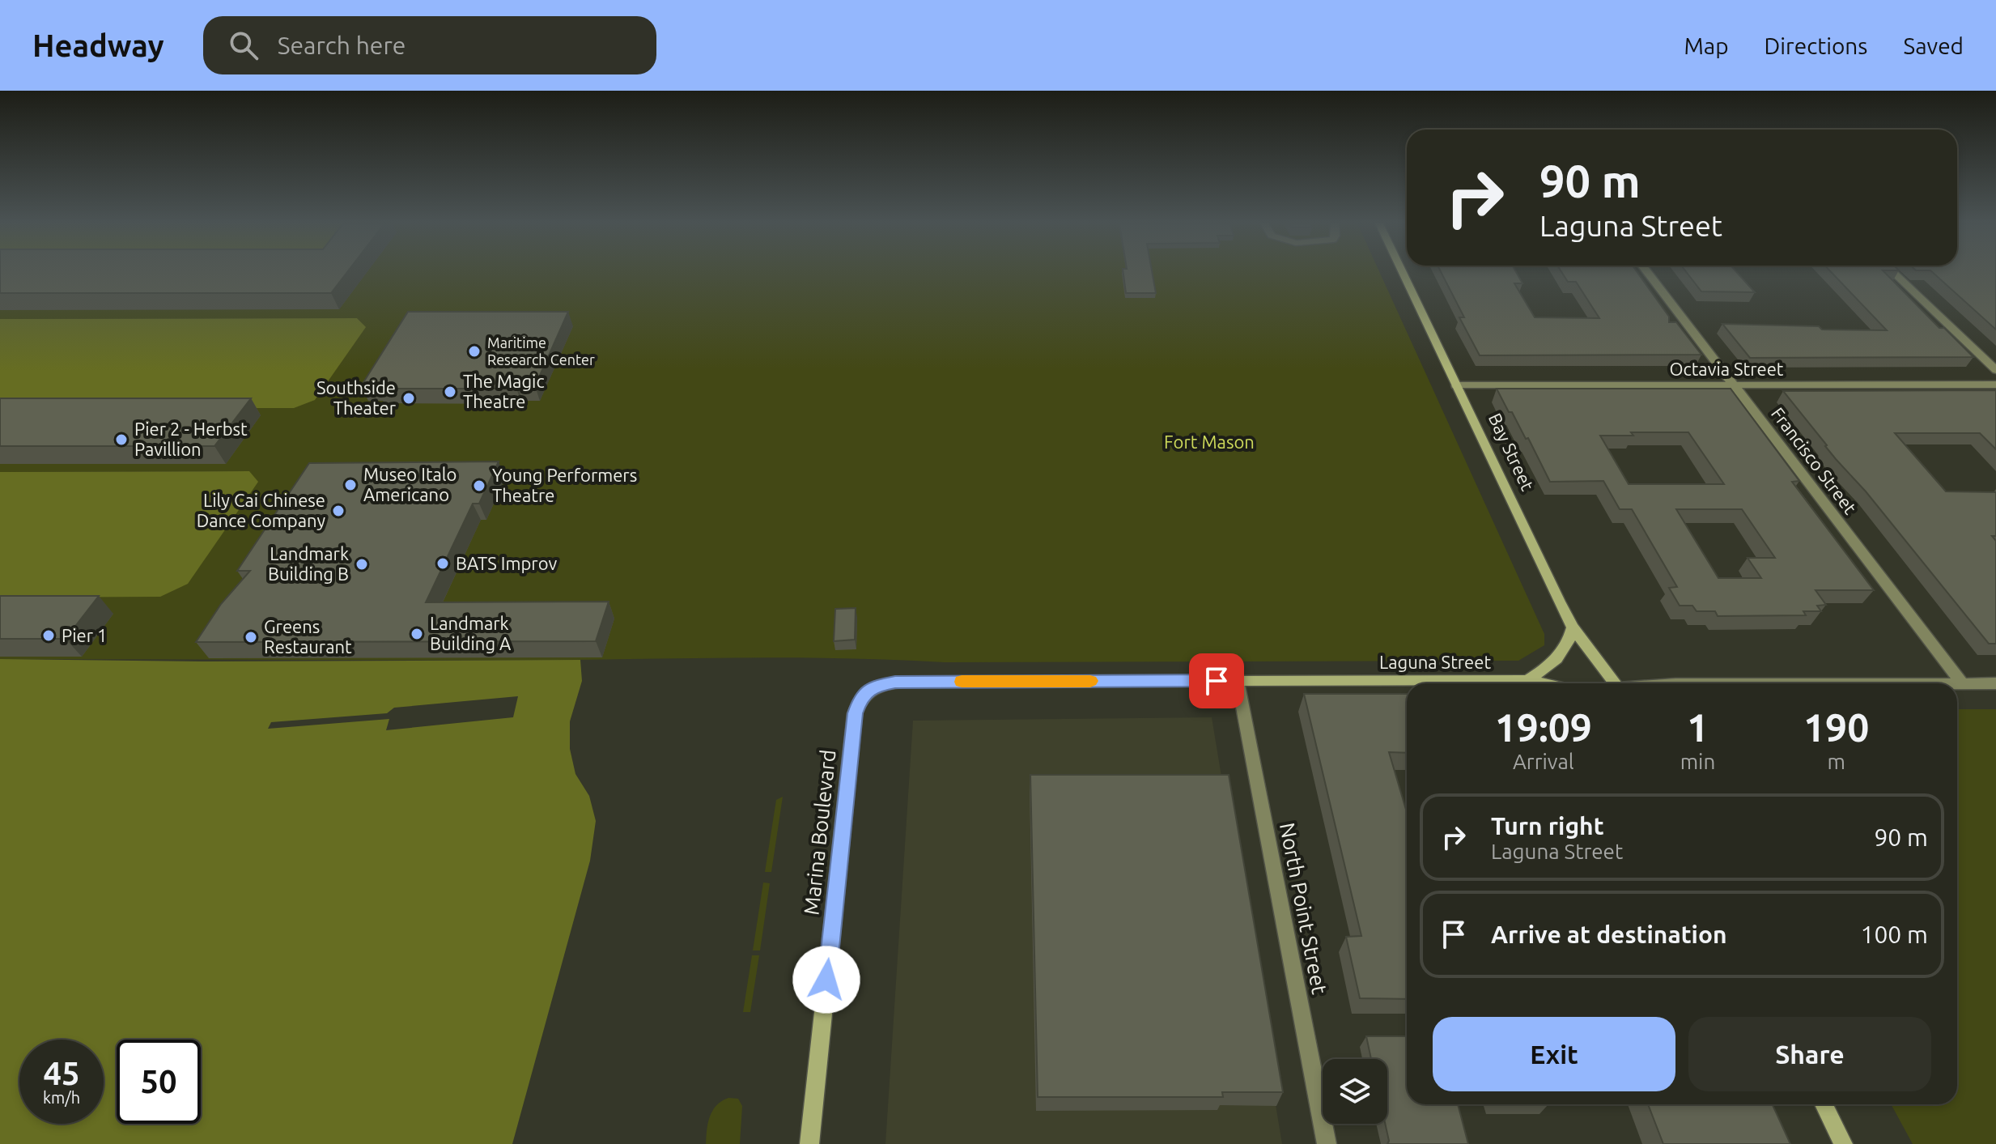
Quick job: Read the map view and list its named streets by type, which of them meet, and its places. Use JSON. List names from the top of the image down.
{
  "streets": {
    "main road": ["Bay Street", "Laguna Street", "Marina Boulevard"],
    "street": ["Octavia Street", "Francisco Street", "North Point Street"]
  },
  "crossings": [
    ["Octavia Street", "Bay Street"],
    ["Octavia Street", "Francisco Street"],
    ["Francisco Street", "Laguna Street"],
    ["Laguna Street", "Marina Boulevard"],
    ["Laguna Street", "North Point Street"]
  ],
  "parks": ["Fort Mason"],
  "places": [
    "Maritime Research Center",
    "The Magic Theatre",
    "Southside Theater",
    "Pier 2 - Herbst Pavillion",
    "Museo Italo Americano",
    "Young Performers Theatre",
    "Lily Cai Chinese Dance Company",
    "BATS Improv",
    "Landmark Building B",
    "Landmark Building A",
    "Pier 1",
    "Greens Restaurant"
  ],
  "page": {
    "header": "Headway",
    "search": "Search here",
    "nav": ["Map", "Directions", "Saved"],
    "turn": ["90 m", "Laguna Street"],
    "eta": [
      "19:09",
      "Arrival",
      "1",
      "min",
      "190",
      "m"
    ],
    "list": [
      {
        "name": "Turn right",
        "note": "Laguna Street",
        "value": "90 m"
      },
      {
        "name": "Arrive at destination",
        "value": "100 m"
      }
    ],
    "buttons": ["Exit", "Share"],
    "speed": "45 km/h",
    "limit": "50"
  }
}
